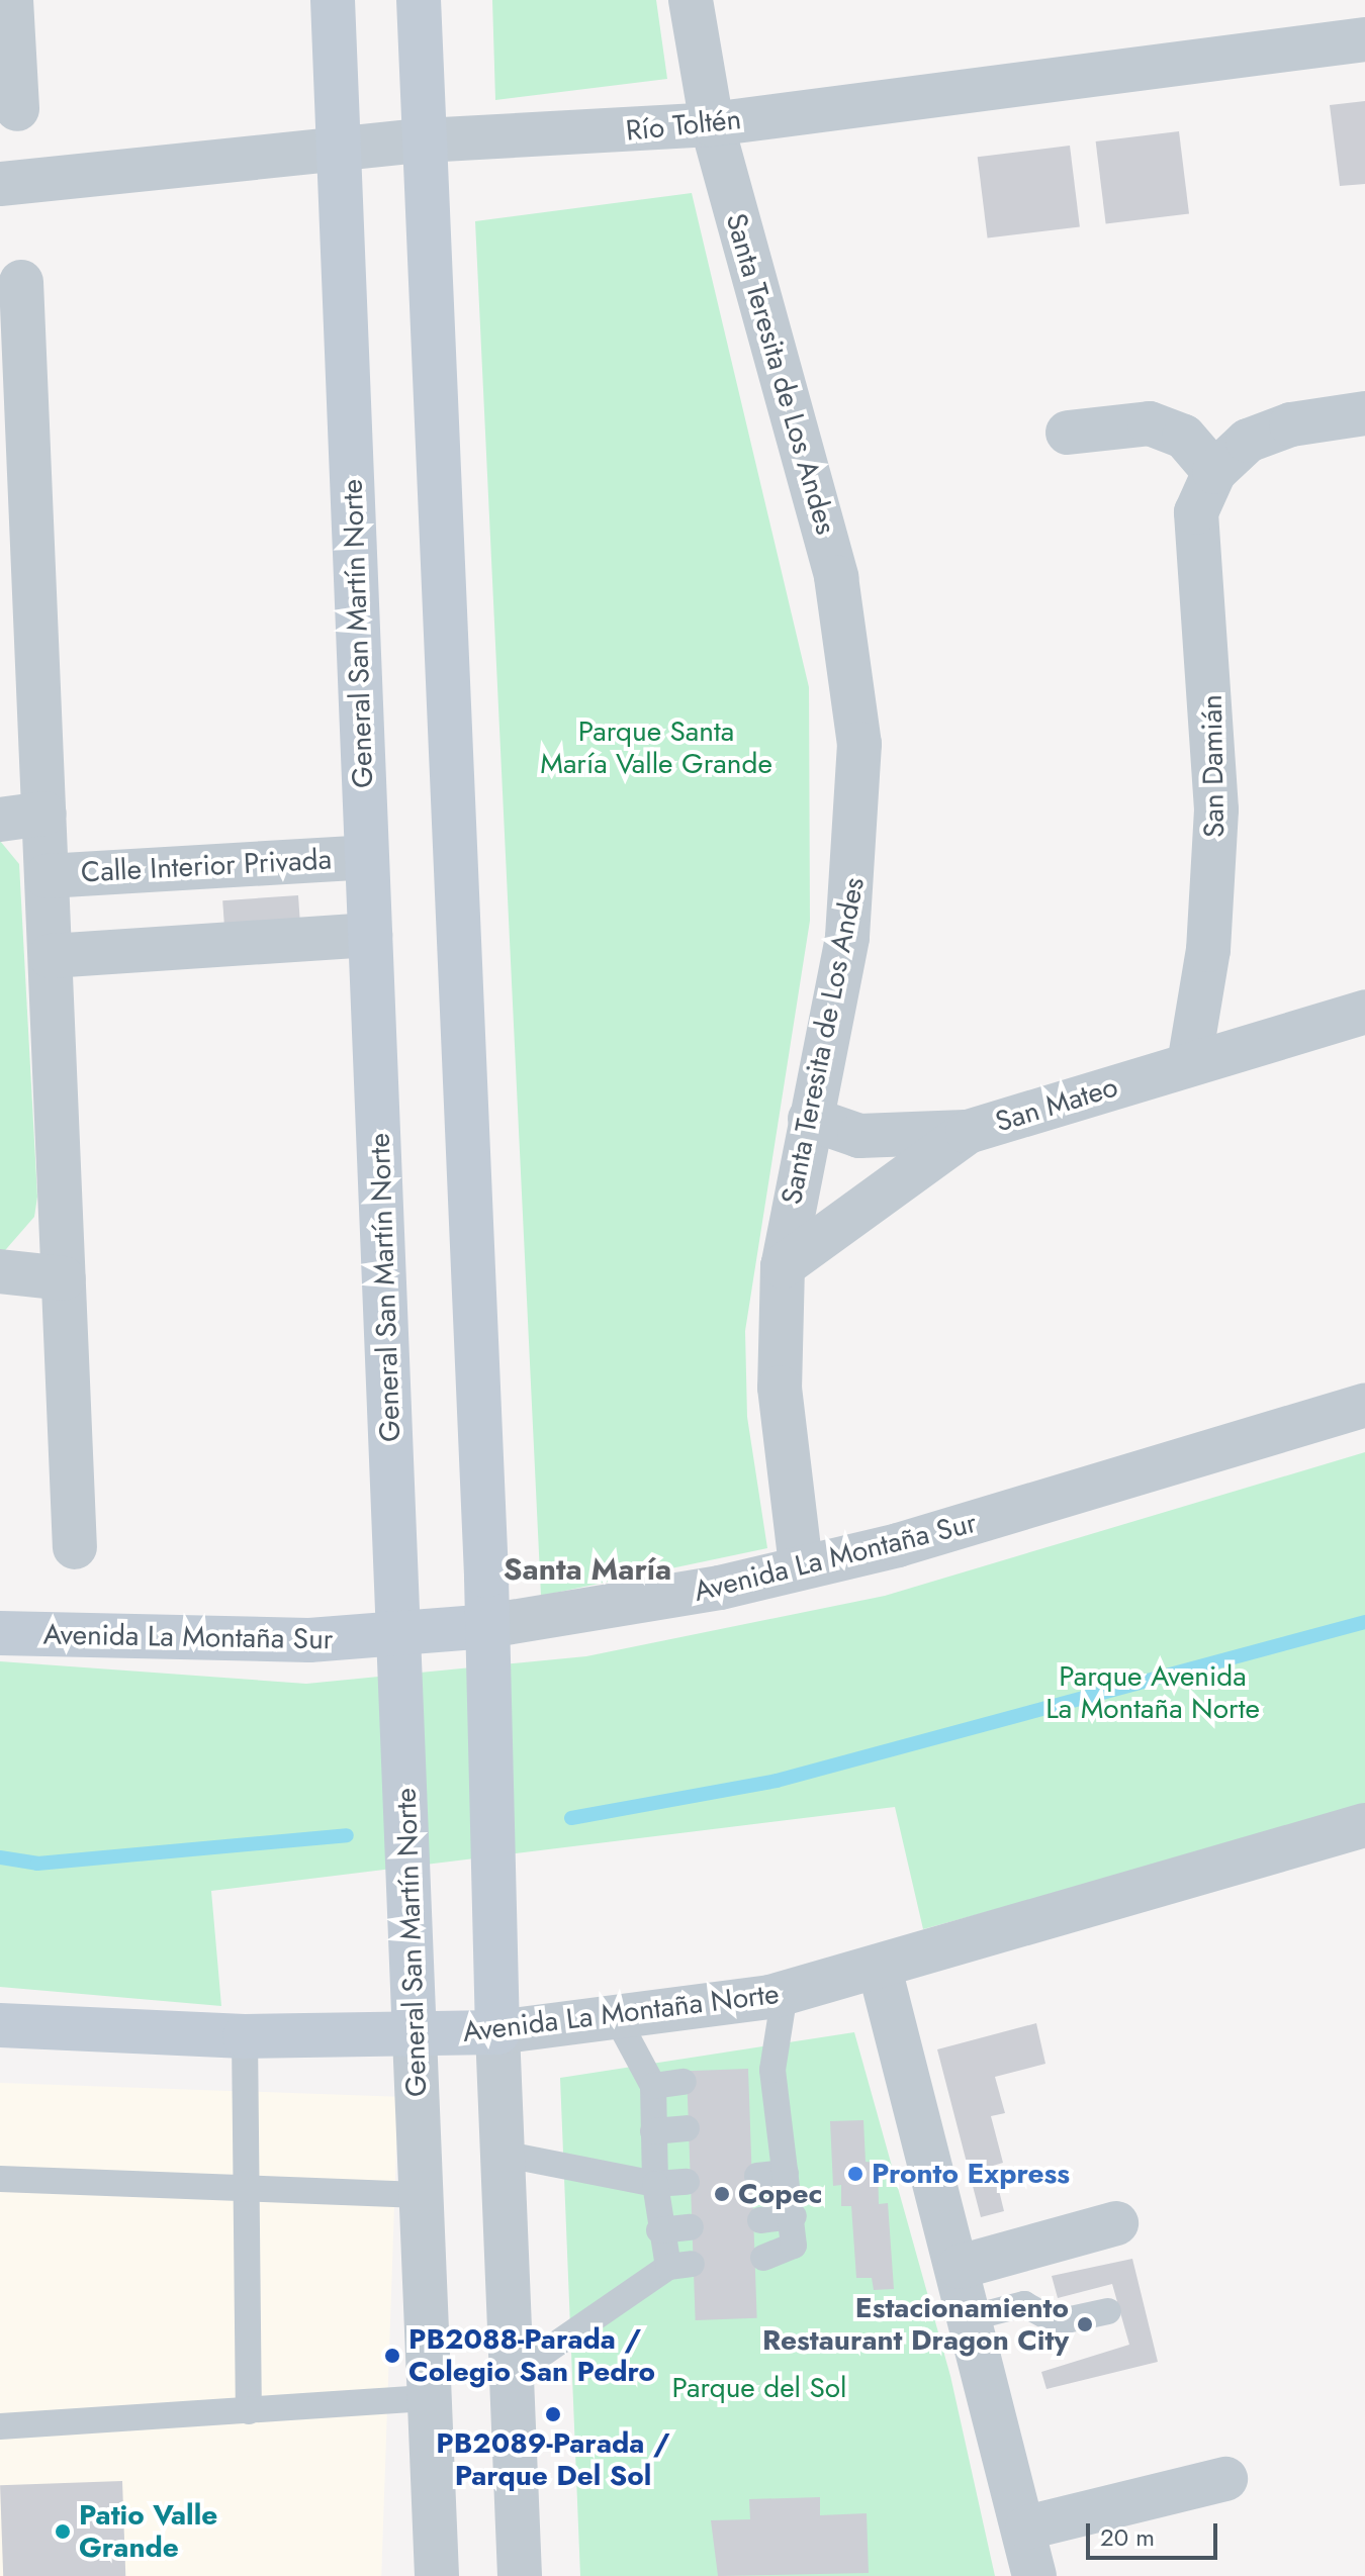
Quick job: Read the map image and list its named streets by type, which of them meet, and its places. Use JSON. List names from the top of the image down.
{
  "streets": {
    "main road": ["General San Martín Norte", "Avenida La Montaña Sur", "Avenida La Montaña Norte"],
    "street": [
      "Río Toltén",
      "Santa Teresita de Los Andes",
      "San Damián",
      "Calle Interior Privada",
      "San Mateo"
    ]
  },
  "crossings": [
    ["Río Toltén", "Santa Teresita de Los Andes"],
    ["Río Toltén", "General San Martín Norte"],
    ["Santa Teresita de Los Andes", "San Mateo"],
    ["Santa Teresita de Los Andes", "Avenida La Montaña Sur"],
    ["General San Martín Norte", "Calle Interior Privada"],
    ["General San Martín Norte", "Avenida La Montaña Sur"],
    ["General San Martín Norte", "Avenida La Montaña Norte"],
    ["San Damián", "San Mateo"]
  ],
  "districts": ["Santa María"],
  "parks": ["Parque Santa María Valle Grande", "Parque Avenida La Montaña Norte", "Parque del Sol"],
  "places": [
    "Pronto Express",
    "Copec",
    "Estacionamiento Restaurant Dragon City",
    "PB2088-Parada / Colegio San Pedro",
    "PB2089-Parada / Parque Del Sol",
    "Patio Valle Grande"
  ],
  "scale_bar": "20 m"
}
